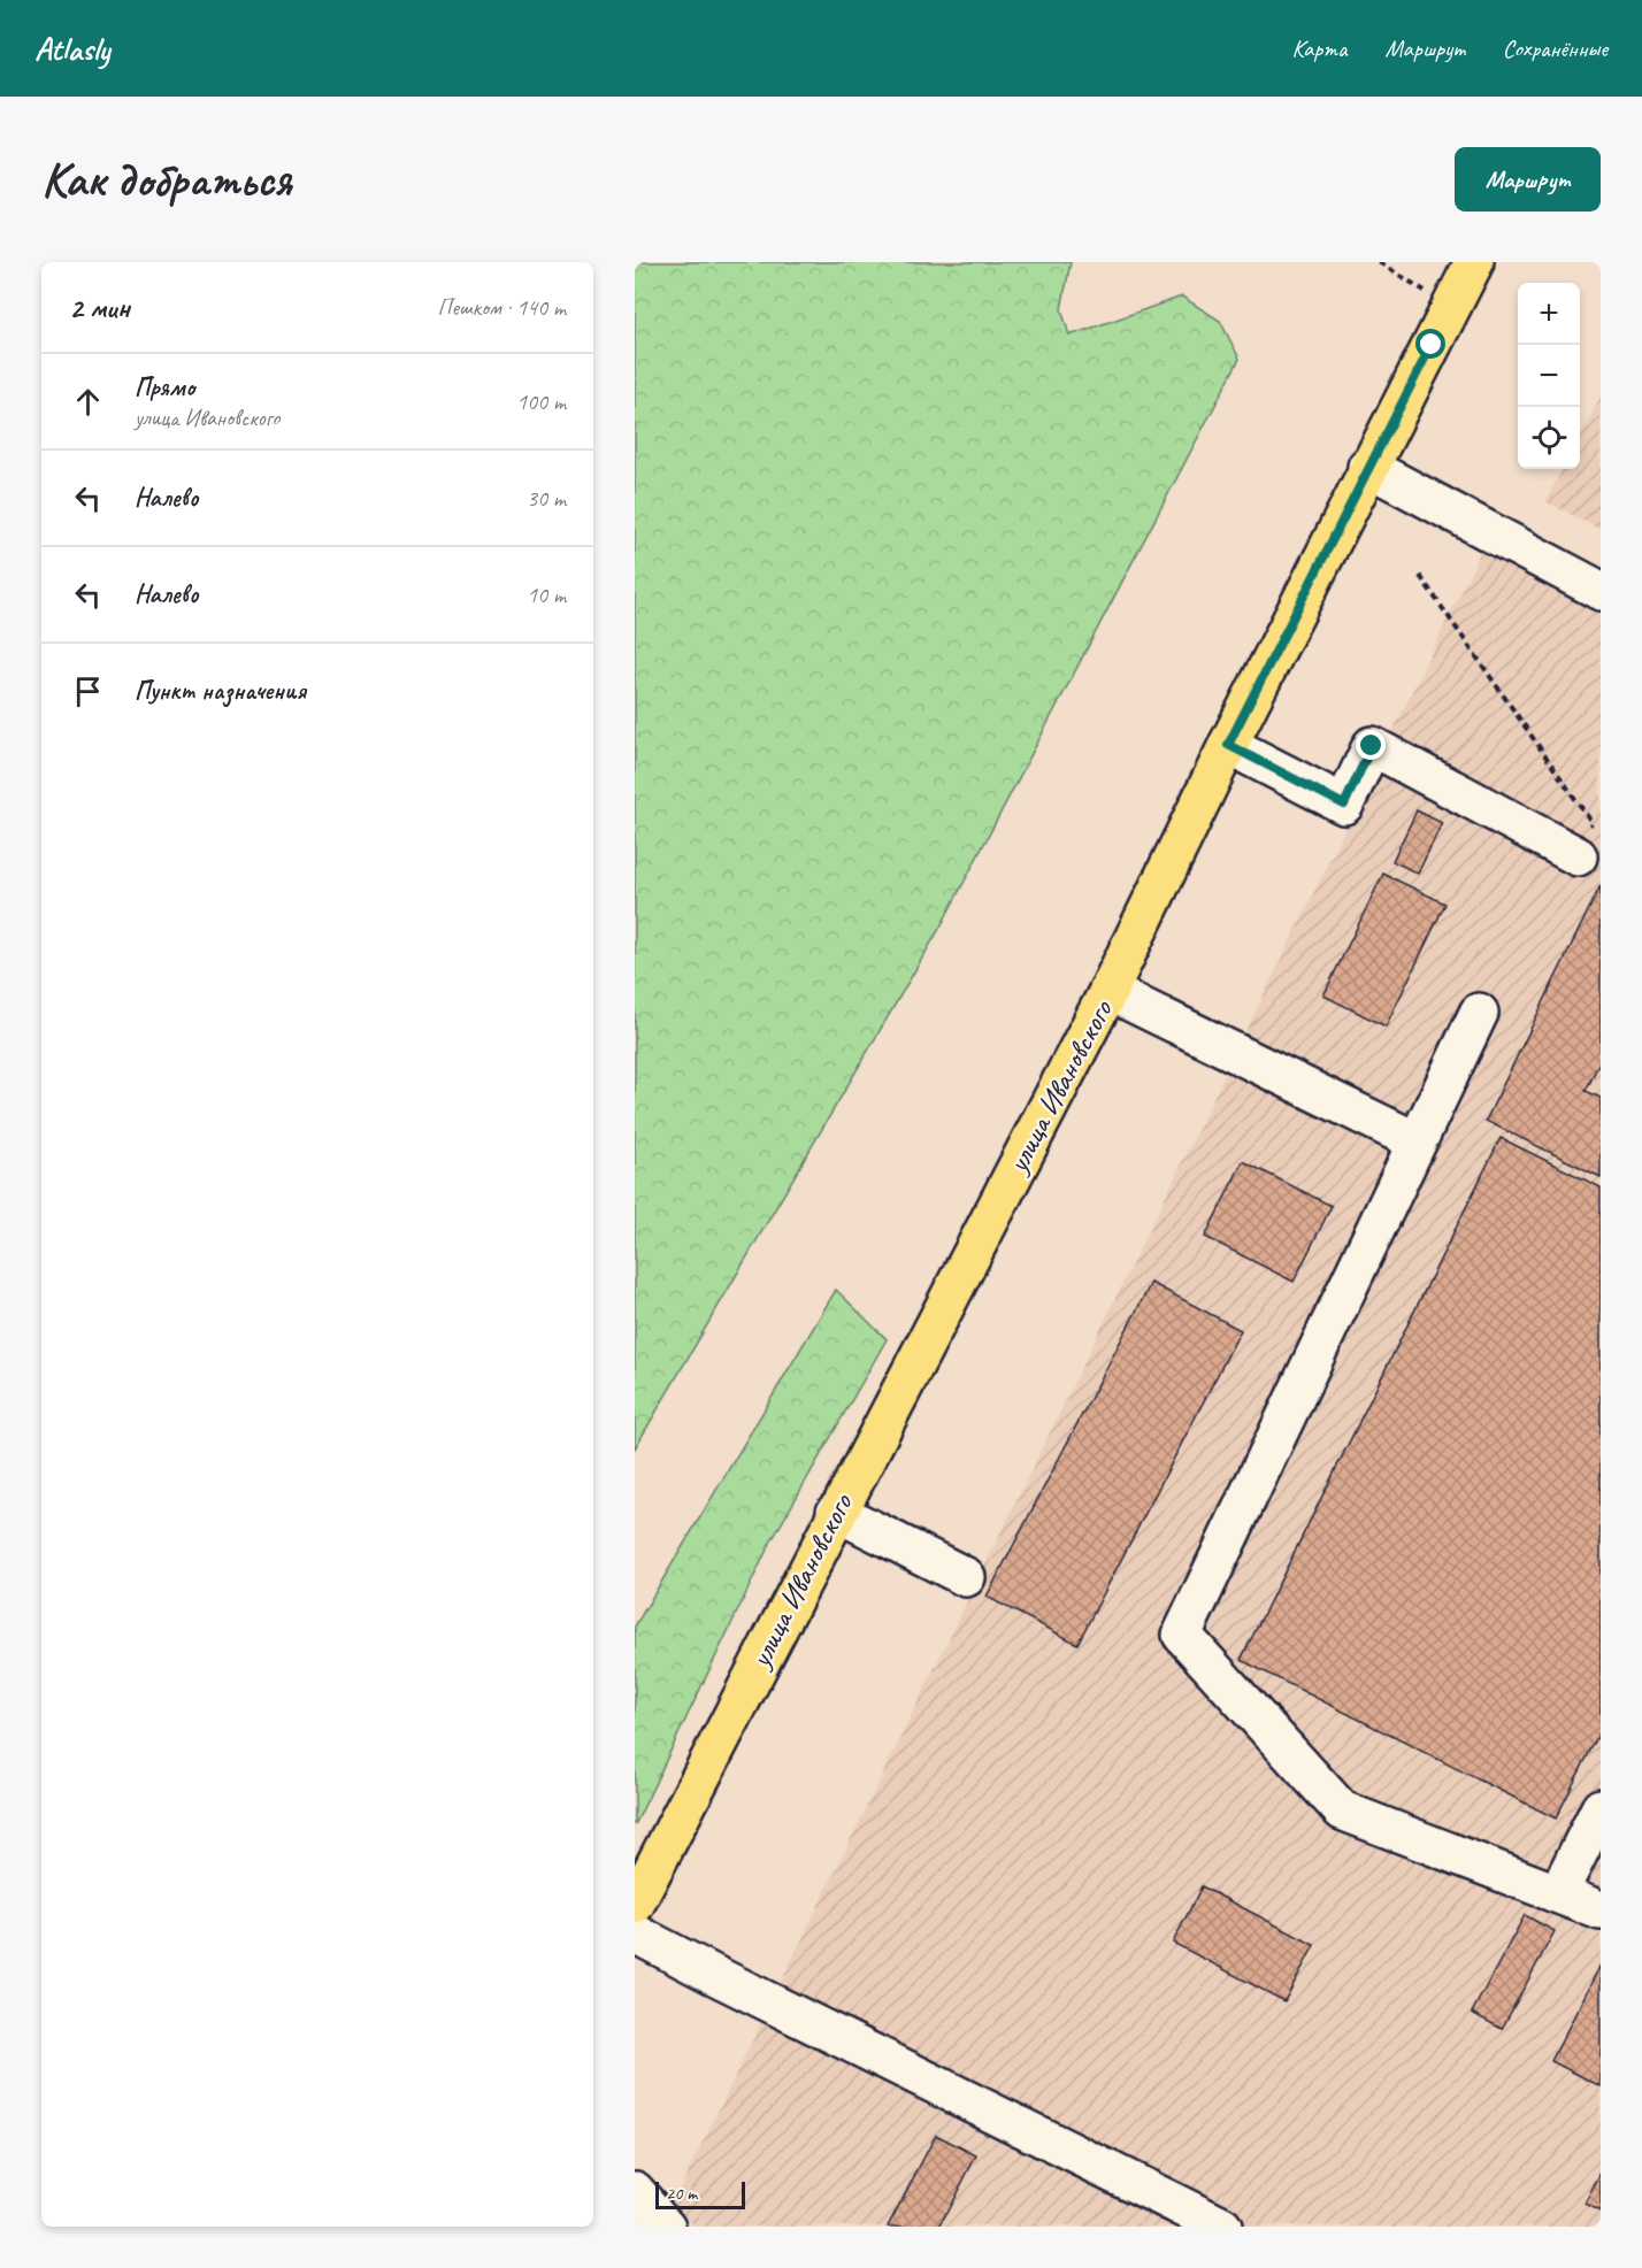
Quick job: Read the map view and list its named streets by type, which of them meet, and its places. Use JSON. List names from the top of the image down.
{
  "streets": {
    "main road": ["улица Ивановского"]
  },
  "scale_bar": "20 m",
  "page": {
    "header": "Atlasly",
    "nav": ["Карта", "Маршрут", "Сохранённые"],
    "buttons": "Маршрут",
    "title": "Как добраться",
    "heading": ["2 мин", "Пешком · 140 m"],
    "map_buttons": ["+", "−"],
    "list": [
      ["Прямо", "улица Ивановского", "100 m"],
      ["Налево", "30 m"],
      ["Налево", "10 m"],
      "Пункт назначения"
    ],
    "scale": "20 m"
  }
}
